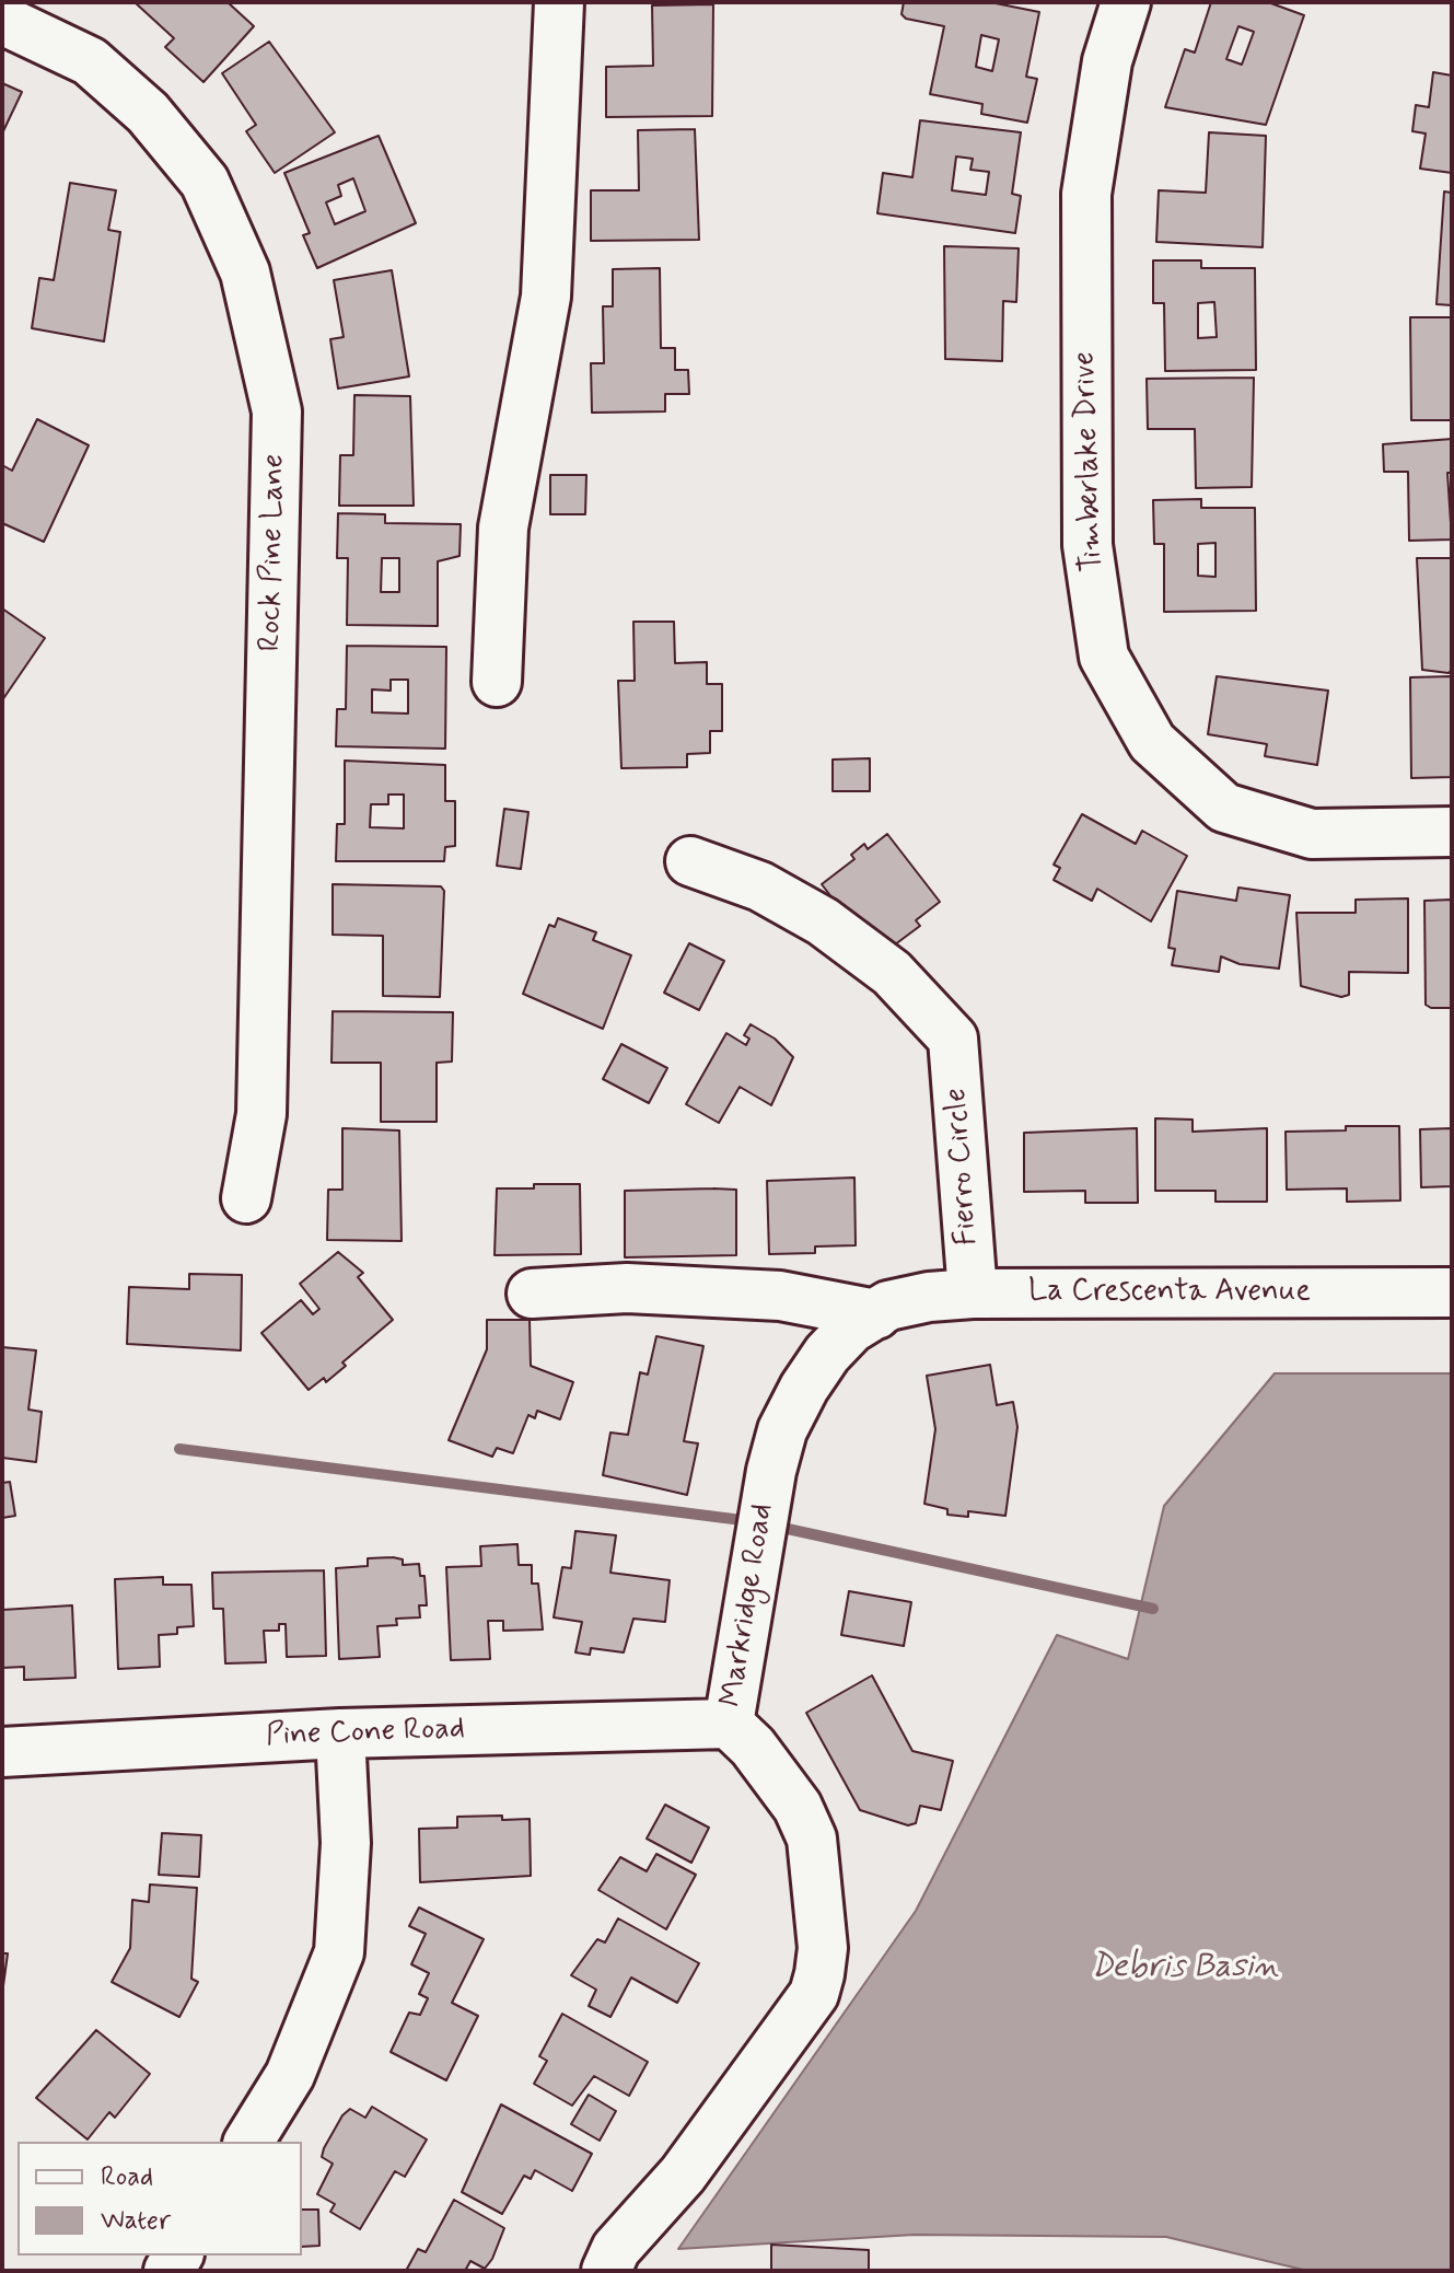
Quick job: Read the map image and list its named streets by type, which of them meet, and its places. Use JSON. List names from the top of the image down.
{
  "streets": {
    "street": [
      "Timberlake Drive",
      "Rock Pine Lane",
      "Fierro Circle",
      "La Crescenta Avenue",
      "Markridge Road",
      "Pine Cone Road"
    ]
  },
  "crossings": [
    ["Fierro Circle", "La Crescenta Avenue"],
    ["La Crescenta Avenue", "Markridge Road"],
    ["Markridge Road", "Pine Cone Road"]
  ],
  "water": ["Debris Basin"],
  "legend": ["Road", "Water"]
}
